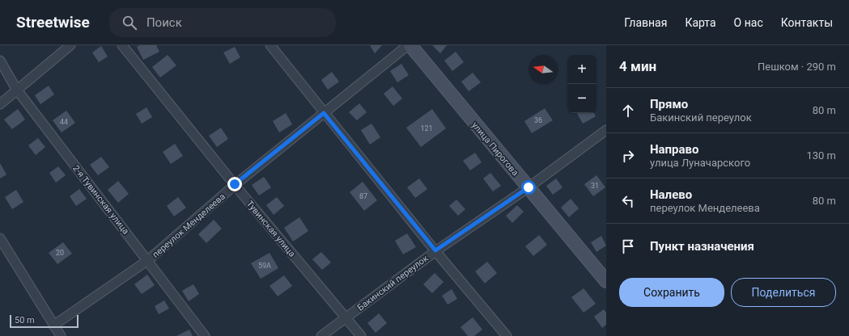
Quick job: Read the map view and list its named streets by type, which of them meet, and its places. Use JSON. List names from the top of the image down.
{
  "streets": {
    "main road": ["улица Пирогова"],
    "street": [
      "2-я Тувинская улица",
      "переулок Менделеева",
      "Тувинская улица",
      "Бакинский переулок"
    ]
  },
  "crossings": [
    ["улица Пирогова", "переулок Менделеева"],
    ["улица Пирогова", "Бакинский переулок"],
    ["2-я Тувинская улица", "переулок Менделеева"],
    ["переулок Менделеева", "Тувинская улица"],
    ["Тувинская улица", "Бакинский переулок"]
  ],
  "house_numbers": [
    "36",
    "44",
    "121",
    "31",
    "87",
    "20",
    "59А"
  ],
  "scale_bar": "50 m",
  "north": "left",
  "page": {
    "header": "Streetwise",
    "search": "Поиск",
    "nav": [
      "Главная",
      "Карта",
      "О нас",
      "Контакты"
    ],
    "heading": ["4 мин", "Пешком · 290 m"],
    "map_buttons": ["+", "−"],
    "list": [
      ["Прямо", "Бакинский переулок", "80 m"],
      ["Направо", "улица Луначарского", "130 m"],
      ["Налево", "переулок Менделеева", "80 m"],
      "Пункт назначения"
    ],
    "buttons": ["Сохранить", "Поделиться"],
    "scale": "50 m"
  }
}
